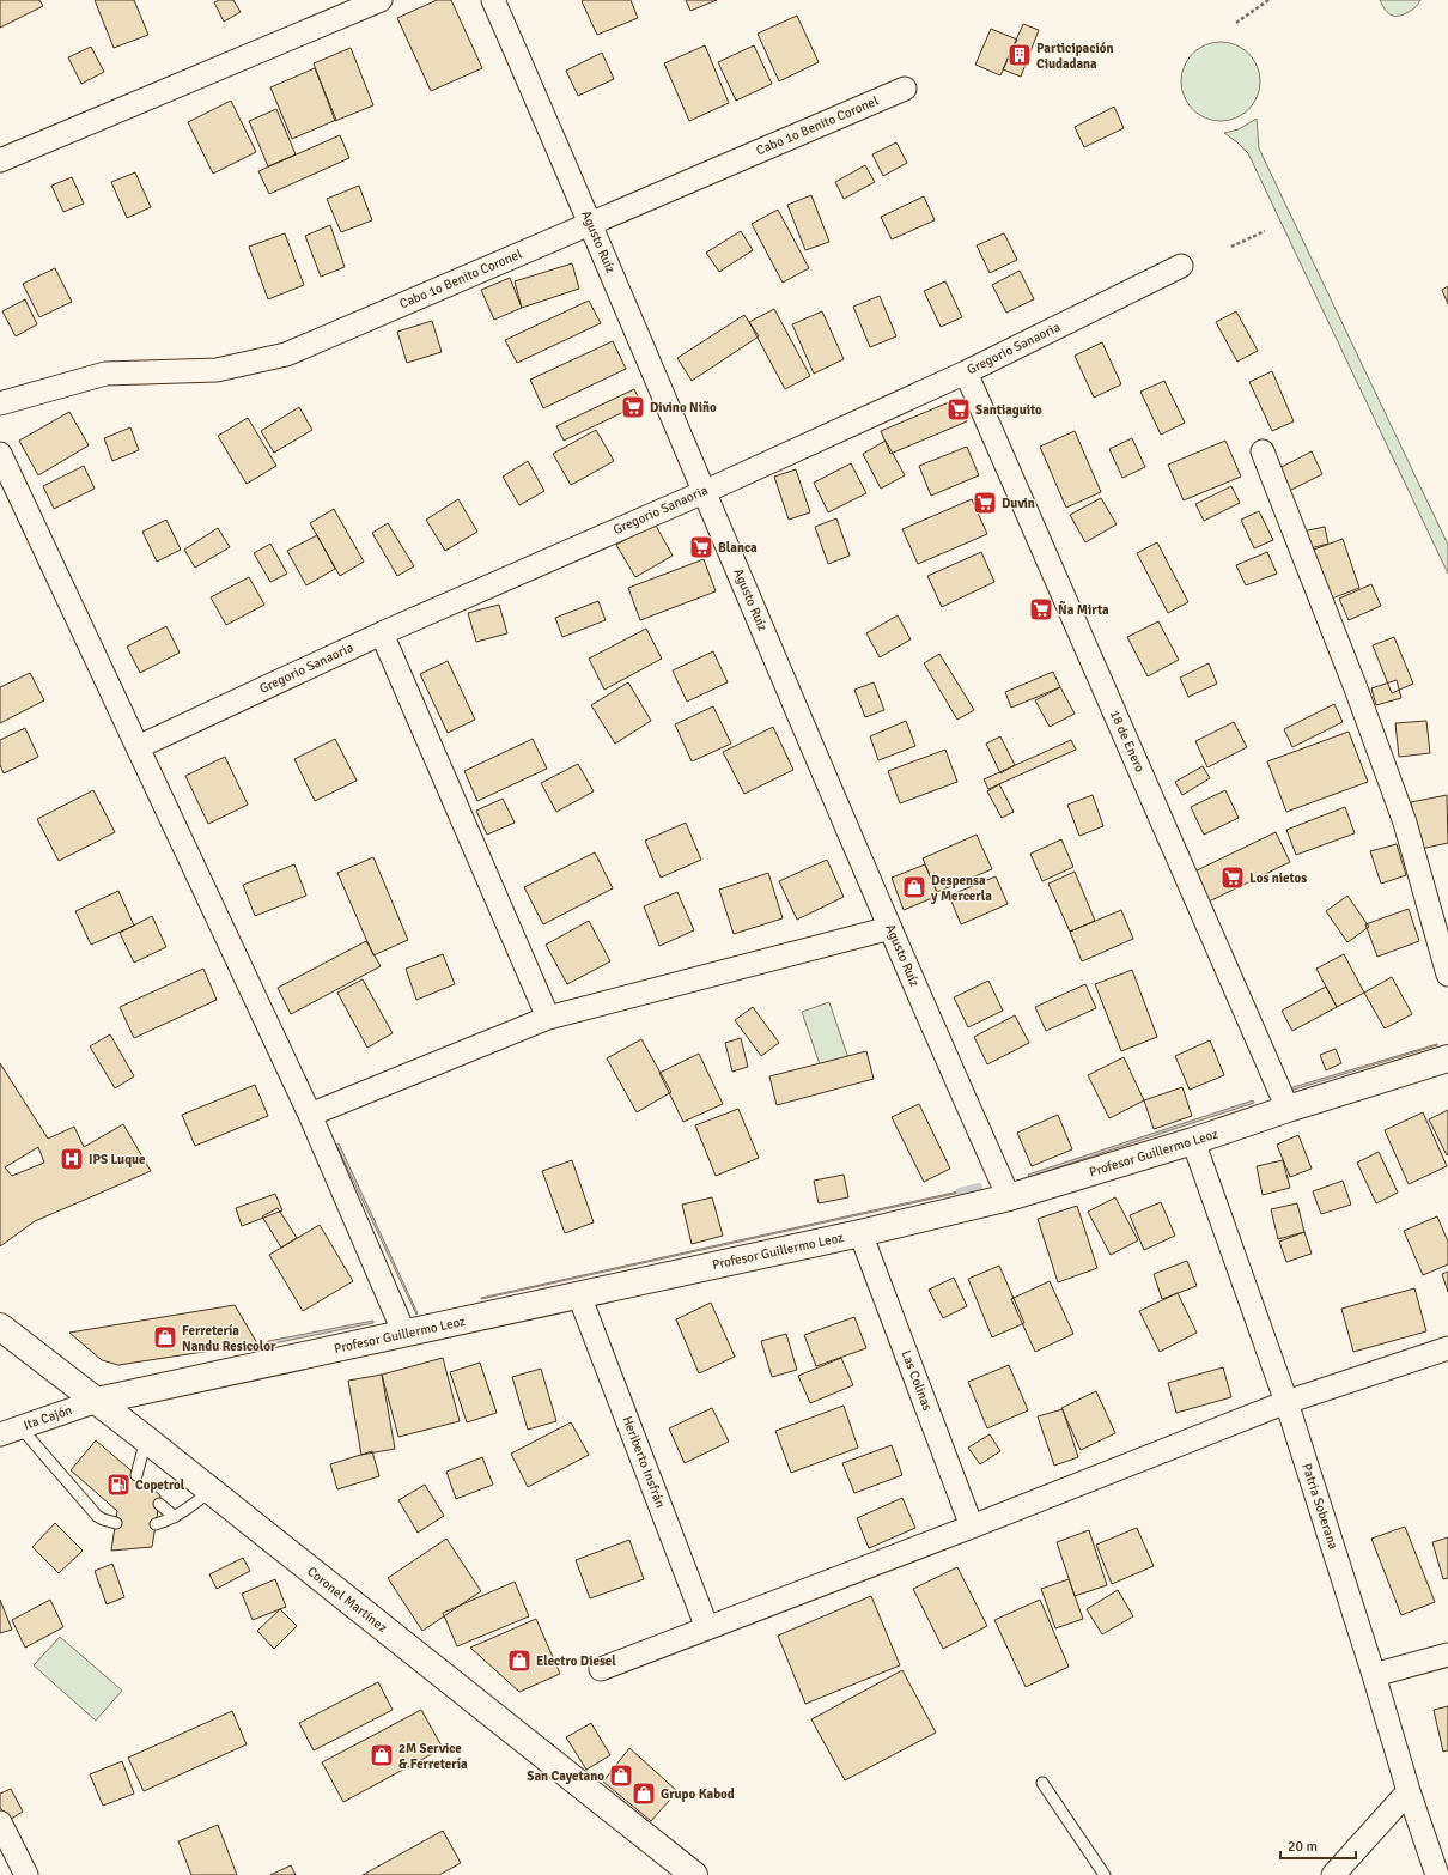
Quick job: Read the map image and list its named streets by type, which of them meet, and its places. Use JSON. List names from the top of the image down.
{
  "streets": {
    "street": [
      "Cabo 1o Benito Coronel",
      "Agusto Ruíz",
      "Gregorio Sanaoria",
      "18 de Enero",
      "Profesor Guillermo Leoz",
      "Las Colinas",
      "Ita Cajón",
      "Heriberto Insfrán",
      "Patria Soberana",
      "Coronel Martínez"
    ]
  },
  "crossings": [
    ["Cabo 1o Benito Coronel", "Agusto Ruíz"],
    ["Agusto Ruíz", "Gregorio Sanaoria"],
    ["Agusto Ruíz", "Profesor Guillermo Leoz"],
    ["Gregorio Sanaoria", "18 de Enero"],
    ["18 de Enero", "Profesor Guillermo Leoz"],
    ["Profesor Guillermo Leoz", "Las Colinas"],
    ["Profesor Guillermo Leoz", "Ita Cajón"],
    ["Profesor Guillermo Leoz", "Heriberto Insfrán"],
    ["Profesor Guillermo Leoz", "Patria Soberana"],
    ["Profesor Guillermo Leoz", "Coronel Martínez"],
    ["Ita Cajón", "Coronel Martínez"]
  ],
  "places": {
    "building": ["Participación Ciudadana"],
    "supermarket": [
      "Divino Niño",
      "Santiaguito",
      "Duvin",
      "Blanca",
      "Ña Mirta",
      "Los nietos"
    ],
    "shop": [
      "Despensa y Mercerla",
      "Ferretería Nandu Resicolor",
      "Electro Diesel",
      "2M Service & Ferretería",
      "San Cayetano",
      "Grupo Kabod"
    ],
    "hospital": ["IPS Luque"],
    "fuel station": ["Copetrol"]
  },
  "scale_bar": "20 m"
}
